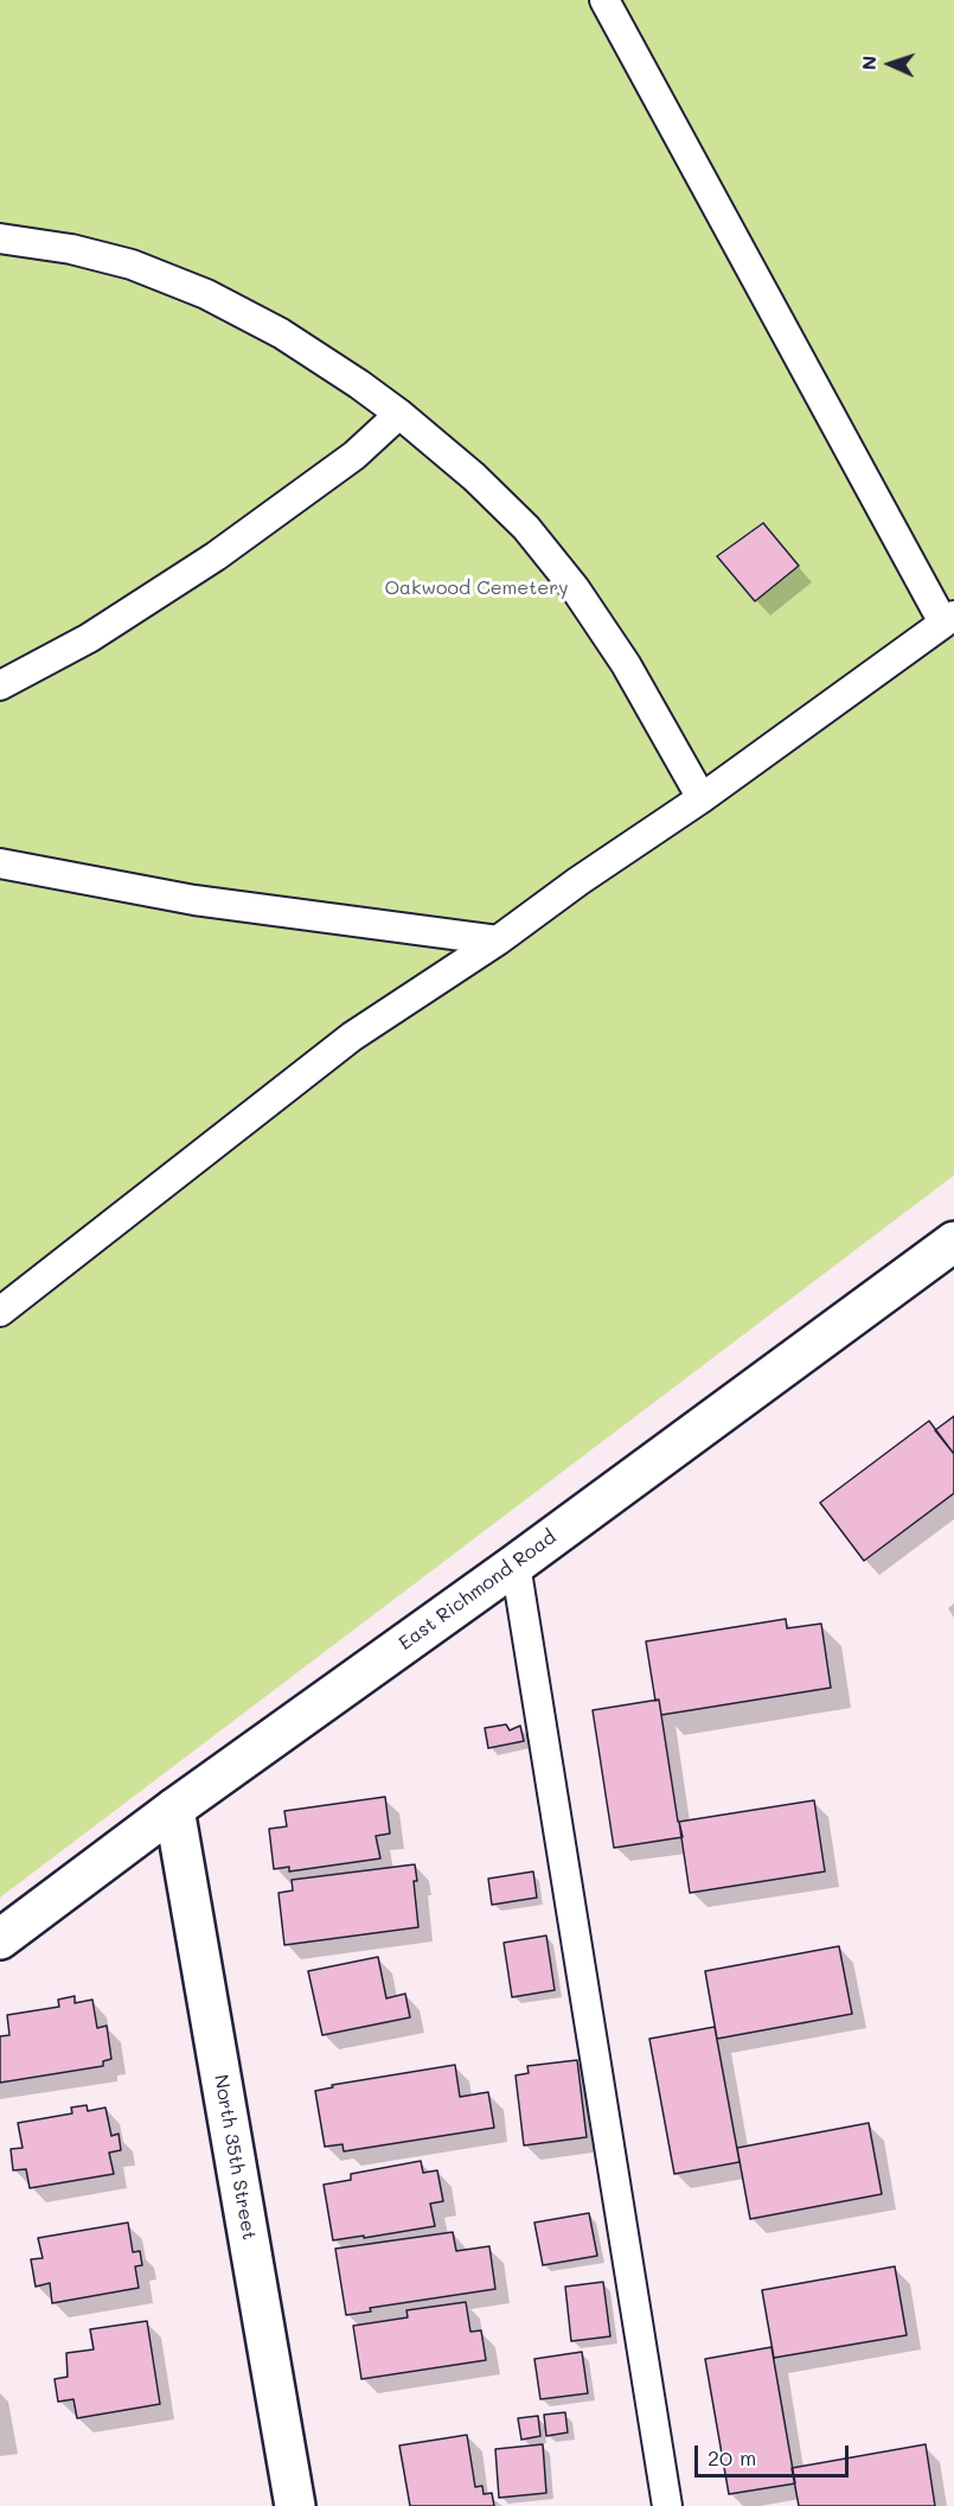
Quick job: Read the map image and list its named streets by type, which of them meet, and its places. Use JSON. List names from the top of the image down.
{
  "streets": {
    "street": ["East Richmond Road", "North 35th Street"]
  },
  "crossings": [
    ["East Richmond Road", "North 35th Street"]
  ],
  "parks": ["Oakwood Cemetery"],
  "scale_bar": "20 m",
  "north": "left"
}
